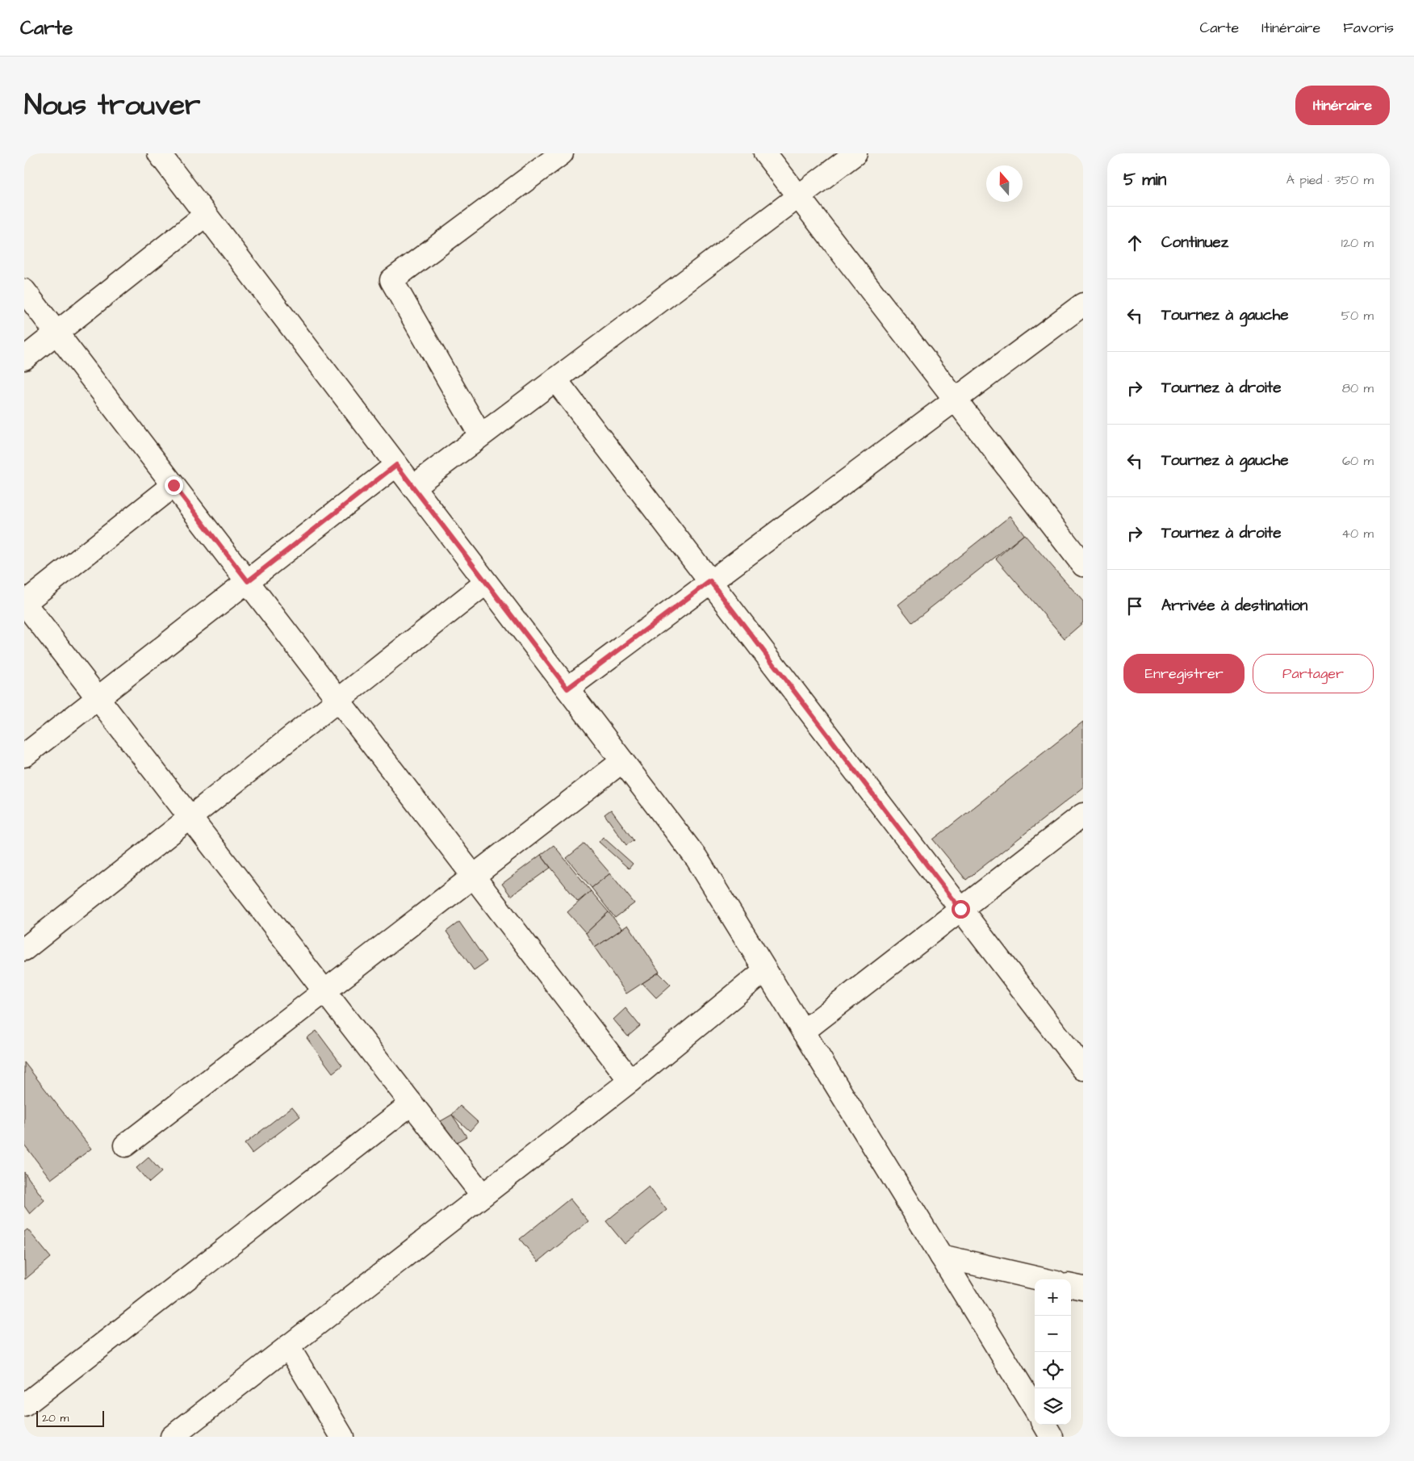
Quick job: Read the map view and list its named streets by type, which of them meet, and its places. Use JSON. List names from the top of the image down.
{
  "scale_bar": "20 m",
  "north": "top",
  "page": {
    "header": "Carte",
    "nav": ["Carte", "Itinéraire", "Favoris"],
    "title": "Nous trouver",
    "buttons": [
      "Itinéraire",
      ["Enregistrer", "Partager"]
    ],
    "heading": ["5 min", "À pied · 350 m"],
    "list": [
      ["Continuez", "120 m"],
      ["Tournez à gauche", "50 m"],
      ["Tournez à droite", "80 m"],
      ["Tournez à gauche", "60 m"],
      ["Tournez à droite", "40 m"],
      "Arrivée à destination"
    ],
    "map_buttons": ["+", "−"],
    "scale": "20 m"
  }
}
